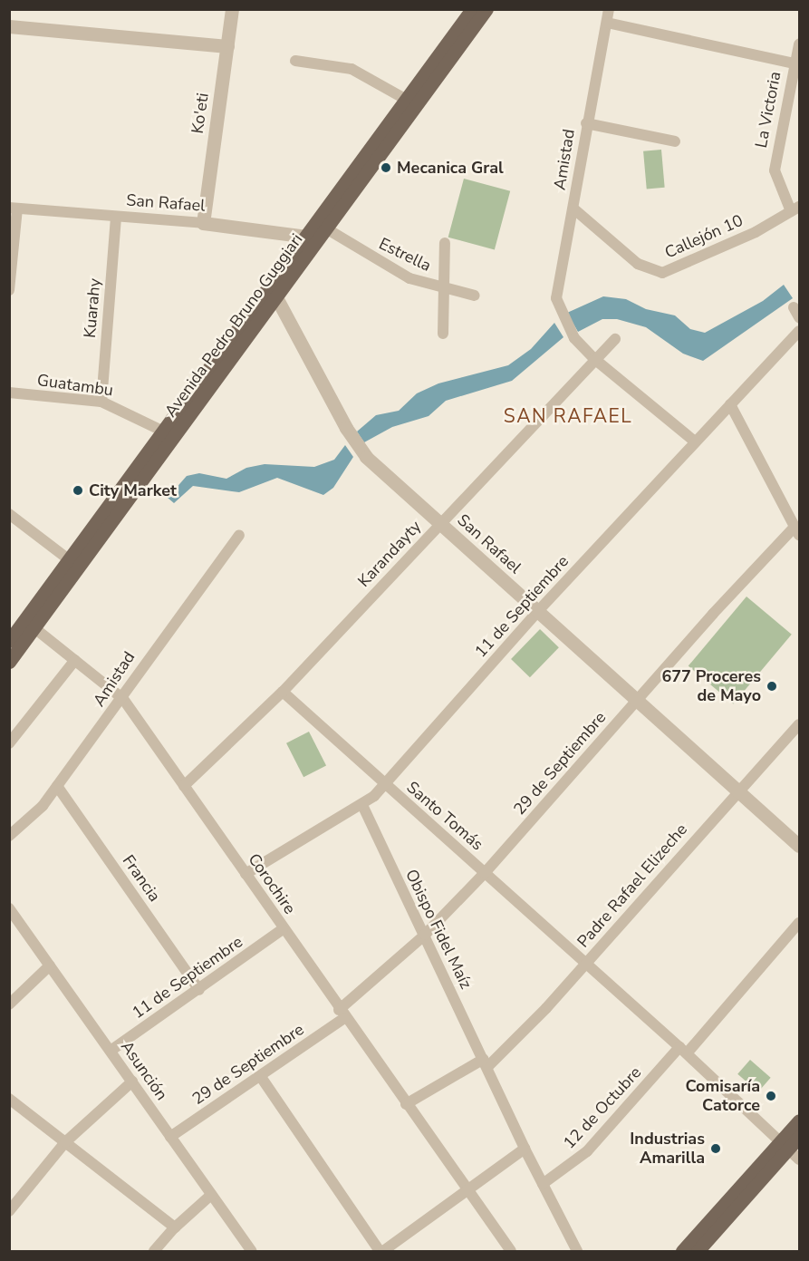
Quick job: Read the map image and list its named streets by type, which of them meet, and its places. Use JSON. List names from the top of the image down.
{
  "streets": {
    "main road": ["Avenida Pedro Bruno Guggiari"],
    "street": [
      "La Victoria",
      "Ko'eti",
      "Amistad",
      "San Rafael",
      "Callejón 10",
      "Estrella",
      "Kuarahy",
      "Guatambu",
      "Karandayty",
      "11 de Septiembre",
      "29 de Septiembre",
      "Santo Tomás",
      "Francia",
      "Corochire",
      "Padre Rafael Elizeche",
      "Obispo Fidel Maíz",
      "Asunción",
      "12 de Octubre"
    ]
  },
  "crossings": [
    ["La Victoria", "Callejón 10"],
    ["Ko'eti", "San Rafael"],
    ["Amistad", "Callejón 10"],
    ["Amistad", "Karandayty"],
    ["Amistad", "Francia"],
    ["Amistad", "Corochire"],
    ["San Rafael", "Estrella"],
    ["San Rafael", "Kuarahy"],
    ["San Rafael", "Avenida Pedro Bruno Guggiari"],
    ["San Rafael", "Karandayty"],
    ["San Rafael", "11 de Septiembre"],
    ["San Rafael", "29 de Septiembre"],
    ["San Rafael", "Padre Rafael Elizeche"],
    ["Estrella", "Avenida Pedro Bruno Guggiari"],
    ["Kuarahy", "Guatambu"],
    ["Avenida Pedro Bruno Guggiari", "Guatambu"],
    ["Avenida Pedro Bruno Guggiari", "Corochire"],
    ["Karandayty", "Santo Tomás"],
    ["Karandayty", "Corochire"],
    ["11 de Septiembre", "Santo Tomás"],
    ["11 de Septiembre", "Francia"],
    ["11 de Septiembre", "Corochire"],
    ["11 de Septiembre", "Obispo Fidel Maíz"],
    ["11 de Septiembre", "Asunción"],
    ["29 de Septiembre", "Santo Tomás"],
    ["29 de Septiembre", "Corochire"],
    ["29 de Septiembre", "Obispo Fidel Maíz"],
    ["29 de Septiembre", "Asunción"],
    ["Santo Tomás", "Padre Rafael Elizeche"],
    ["Santo Tomás", "12 de Octubre"],
    ["Corochire", "Padre Rafael Elizeche"],
    ["Padre Rafael Elizeche", "Obispo Fidel Maíz"],
    ["Obispo Fidel Maíz", "12 de Octubre"]
  ],
  "districts": ["SAN RAFAEL"],
  "places": [
    "Mecanica Gral",
    "City Market",
    "677 Proceres de Mayo",
    "Comisaría Catorce",
    "Industrias Amarilla"
  ]
}
